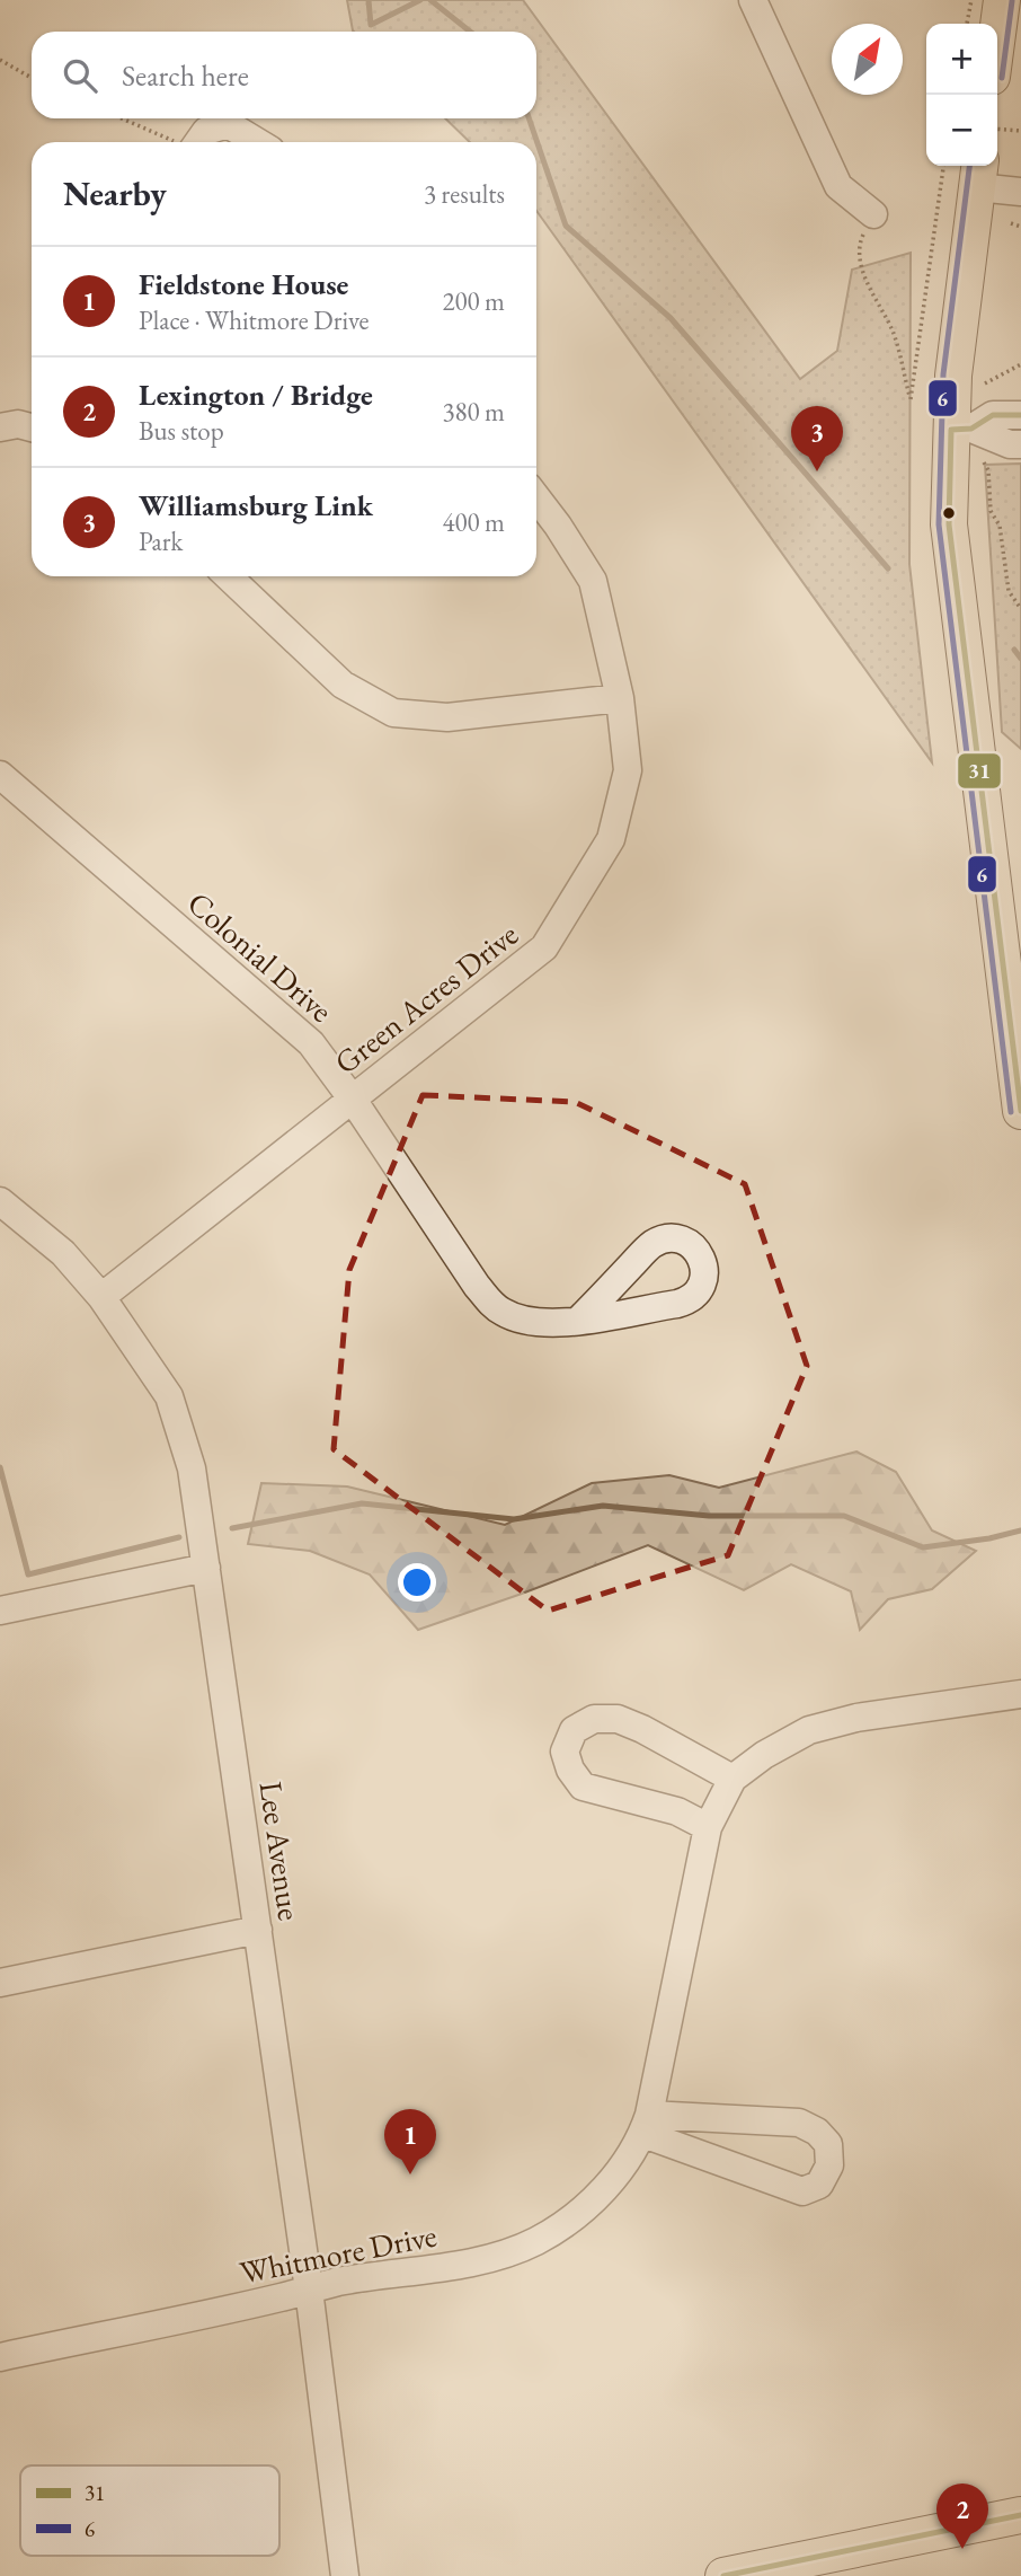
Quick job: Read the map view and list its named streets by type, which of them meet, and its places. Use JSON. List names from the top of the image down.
{
  "streets": {
    "street": [
      "Colonial Drive",
      "Green Acres Drive",
      "Lee Avenue",
      "Whitmore Drive"
    ]
  },
  "crossings": [
    ["Colonial Drive", "Green Acres Drive"],
    ["Green Acres Drive", "Lee Avenue"],
    ["Lee Avenue", "Whitmore Drive"]
  ],
  "lines": ["transit line 6", "transit line 31"],
  "legend": ["31", "6"],
  "north": "top right",
  "page": {
    "map_buttons": ["+", "−"],
    "search": "Search here",
    "heading": ["Nearby", "3 results"],
    "list": [
      {
        "mark": "1",
        "name": "Fieldstone House",
        "note": "Place · Whitmore Drive",
        "value": "200 m"
      },
      {
        "mark": "2",
        "name": "Lexington / Bridge",
        "note": "Bus stop",
        "value": "380 m"
      },
      {
        "mark": "3",
        "name": "Williamsburg Link",
        "note": "Park",
        "value": "400 m"
      }
    ],
    "pins": ["3", "1", "2"]
  }
}
